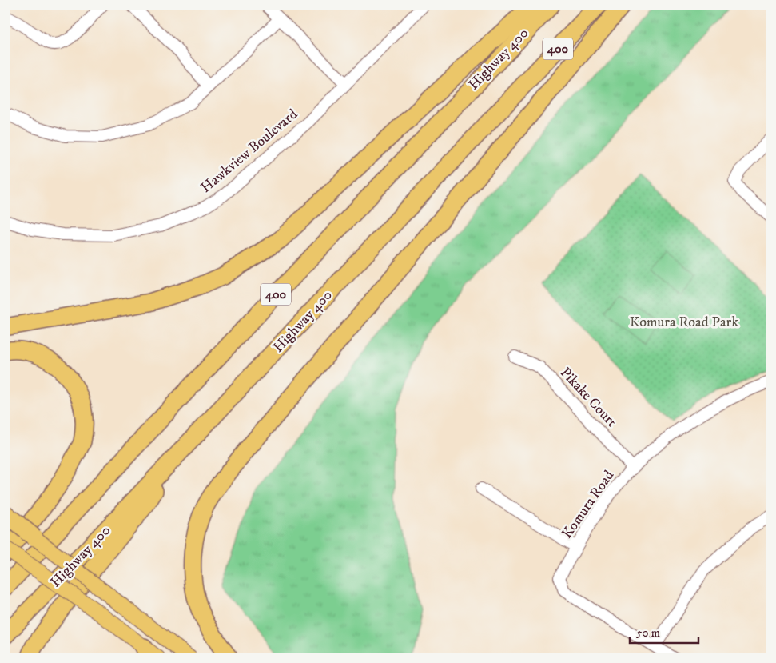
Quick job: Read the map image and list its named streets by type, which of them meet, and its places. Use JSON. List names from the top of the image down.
{
  "streets": {
    "highway": ["400", "Highway 400"],
    "street": ["Hawkview Boulevard", "Pikake Court", "Komura Road"]
  },
  "crossings": [
    ["Pikake Court", "Komura Road"]
  ],
  "parks": ["Komura Road Park"],
  "scale_bar": "50 m"
}
